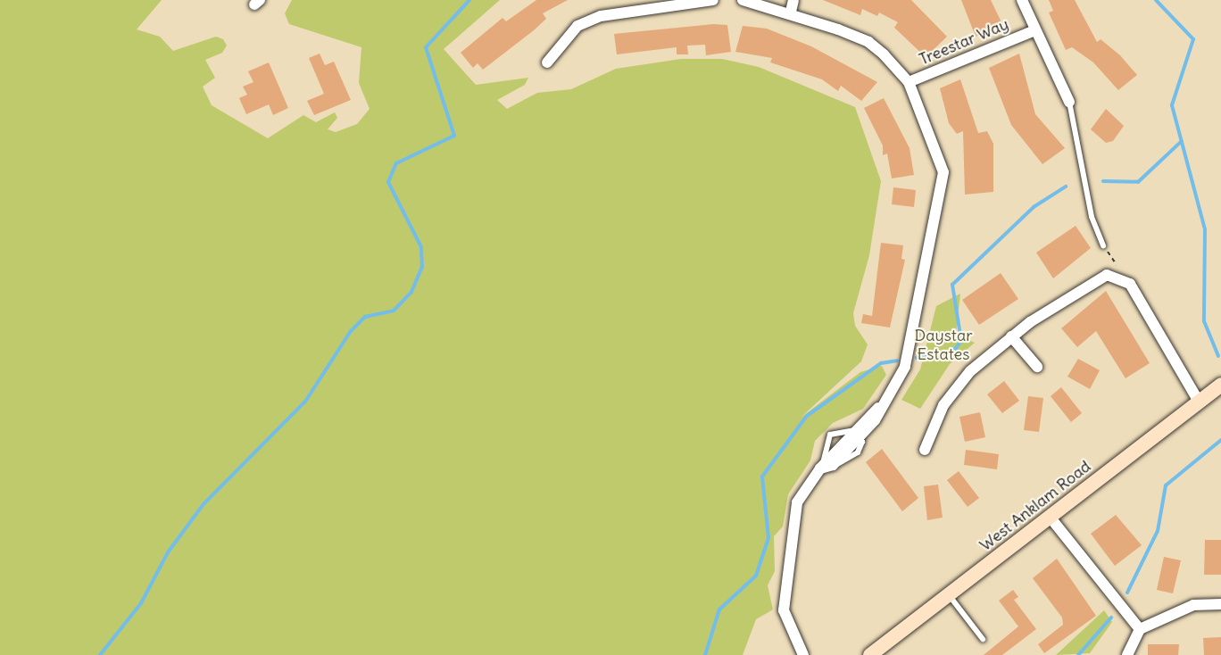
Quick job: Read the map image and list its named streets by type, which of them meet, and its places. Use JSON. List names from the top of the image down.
{
  "streets": {
    "main road": ["West Anklam Road"],
    "street": ["Treestar Way"]
  },
  "parks": ["Daystar Estates"]
}
